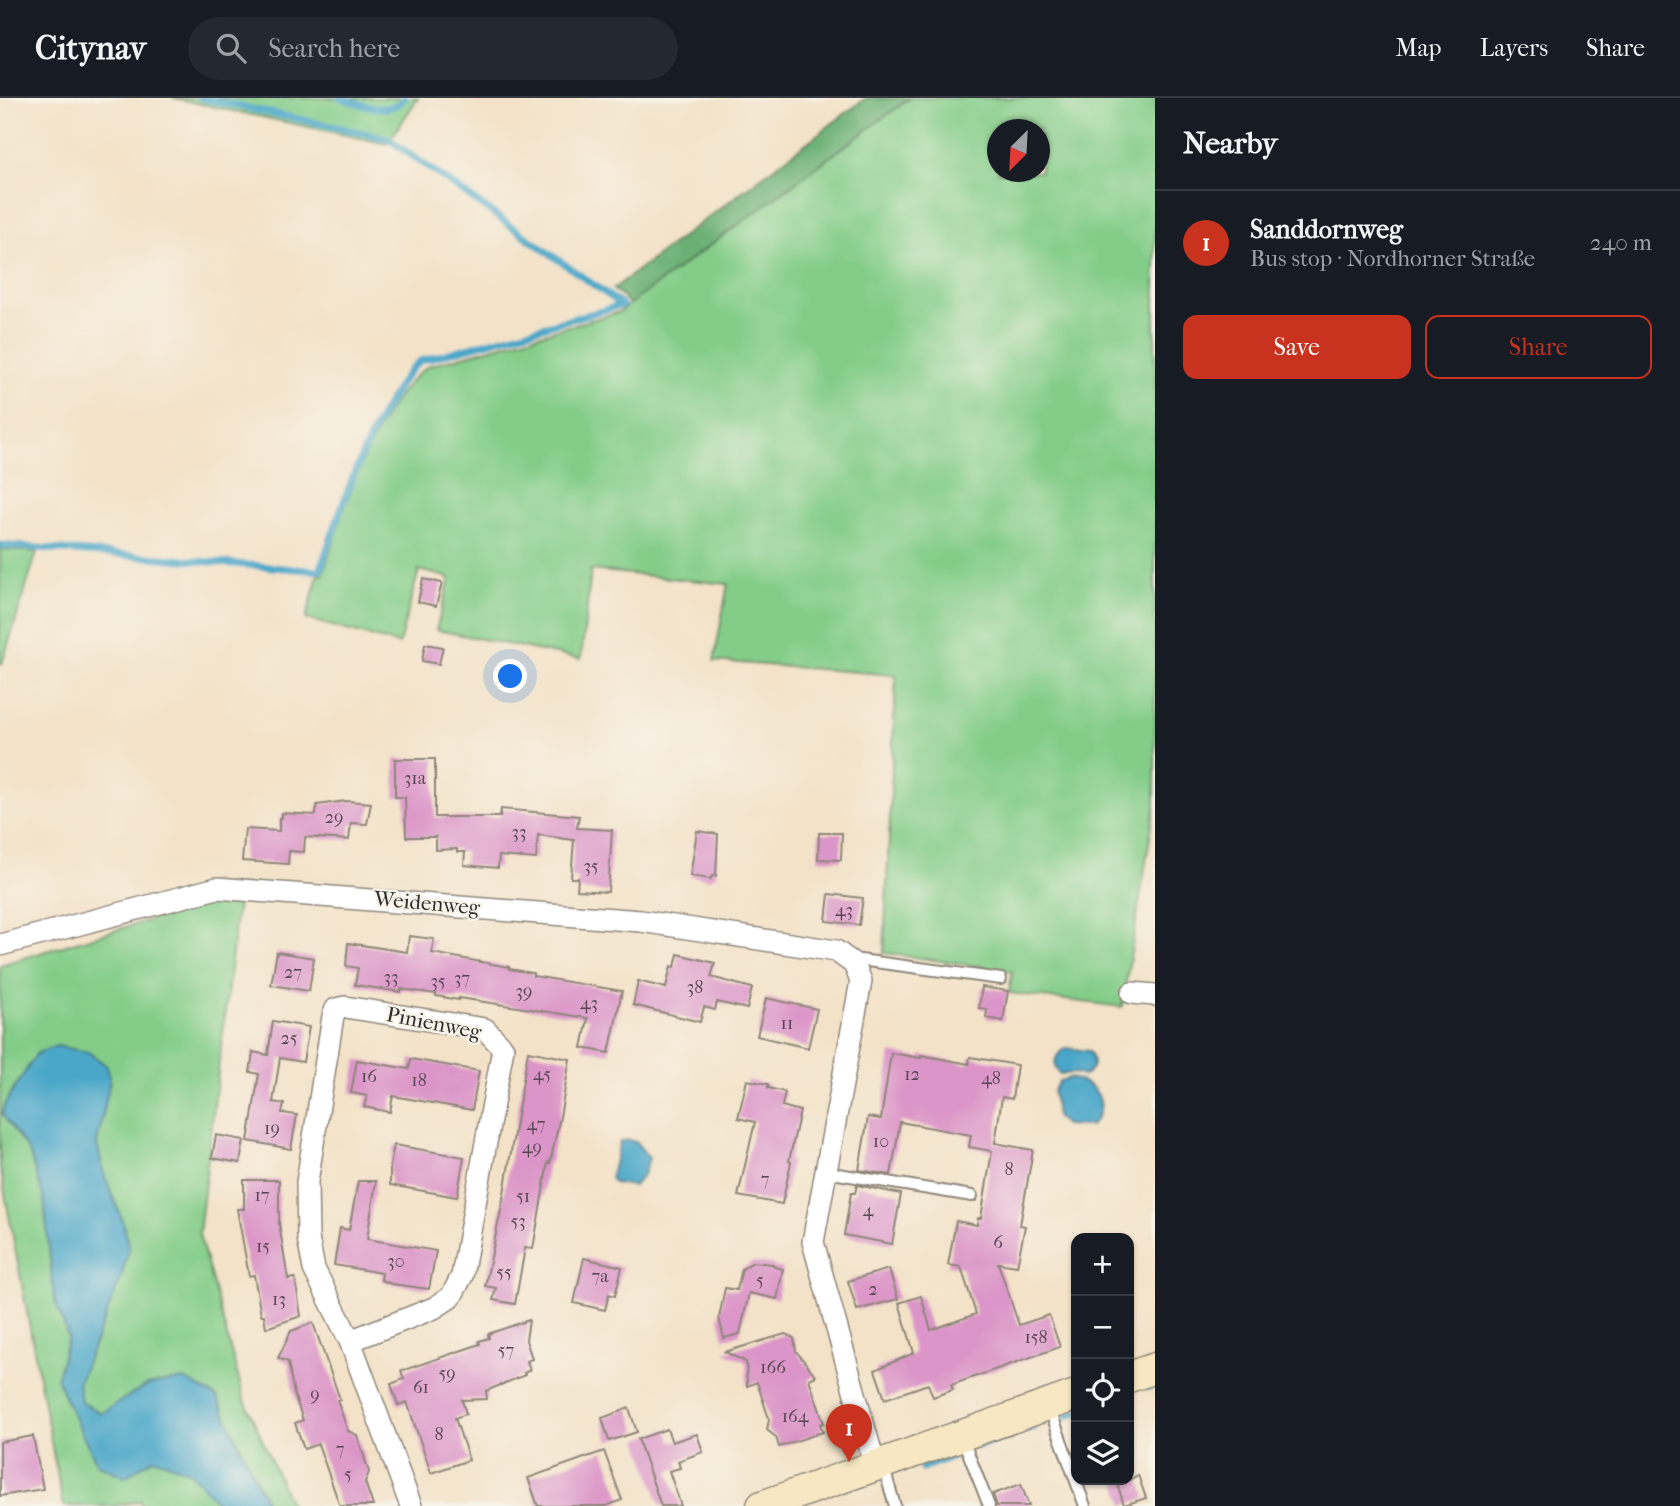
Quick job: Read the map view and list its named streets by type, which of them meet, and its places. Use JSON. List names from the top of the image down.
{
  "streets": {
    "street": ["Weidenweg", "Pinienweg"]
  },
  "house_numbers": [
    "31a",
    "29",
    "33",
    "35",
    "43",
    "27",
    "33",
    "37",
    "35",
    "38",
    "39",
    "43",
    "11",
    "25",
    "45",
    "12",
    "16",
    "48",
    "18",
    "47",
    "19",
    "10",
    "49",
    "8",
    "7",
    "17",
    "51",
    "4",
    "53",
    "6",
    "15",
    "30",
    "55",
    "7a",
    "5",
    "2",
    "13",
    "158",
    "57",
    "166",
    "59",
    "61",
    "9",
    "164",
    "8",
    "7",
    "5"
  ],
  "north": "bottom left",
  "page": {
    "header": "Citynav",
    "search": "Search here",
    "nav": ["Map", "Layers", "Share"],
    "heading": "Nearby",
    "list": [
      {
        "mark": "1",
        "name": "Sanddornweg",
        "note": "Bus stop · Nordhorner Straße",
        "value": "240 m"
      }
    ],
    "buttons": ["Save", "Share"],
    "map_buttons": ["+", "−"],
    "pins": "1"
  }
}
